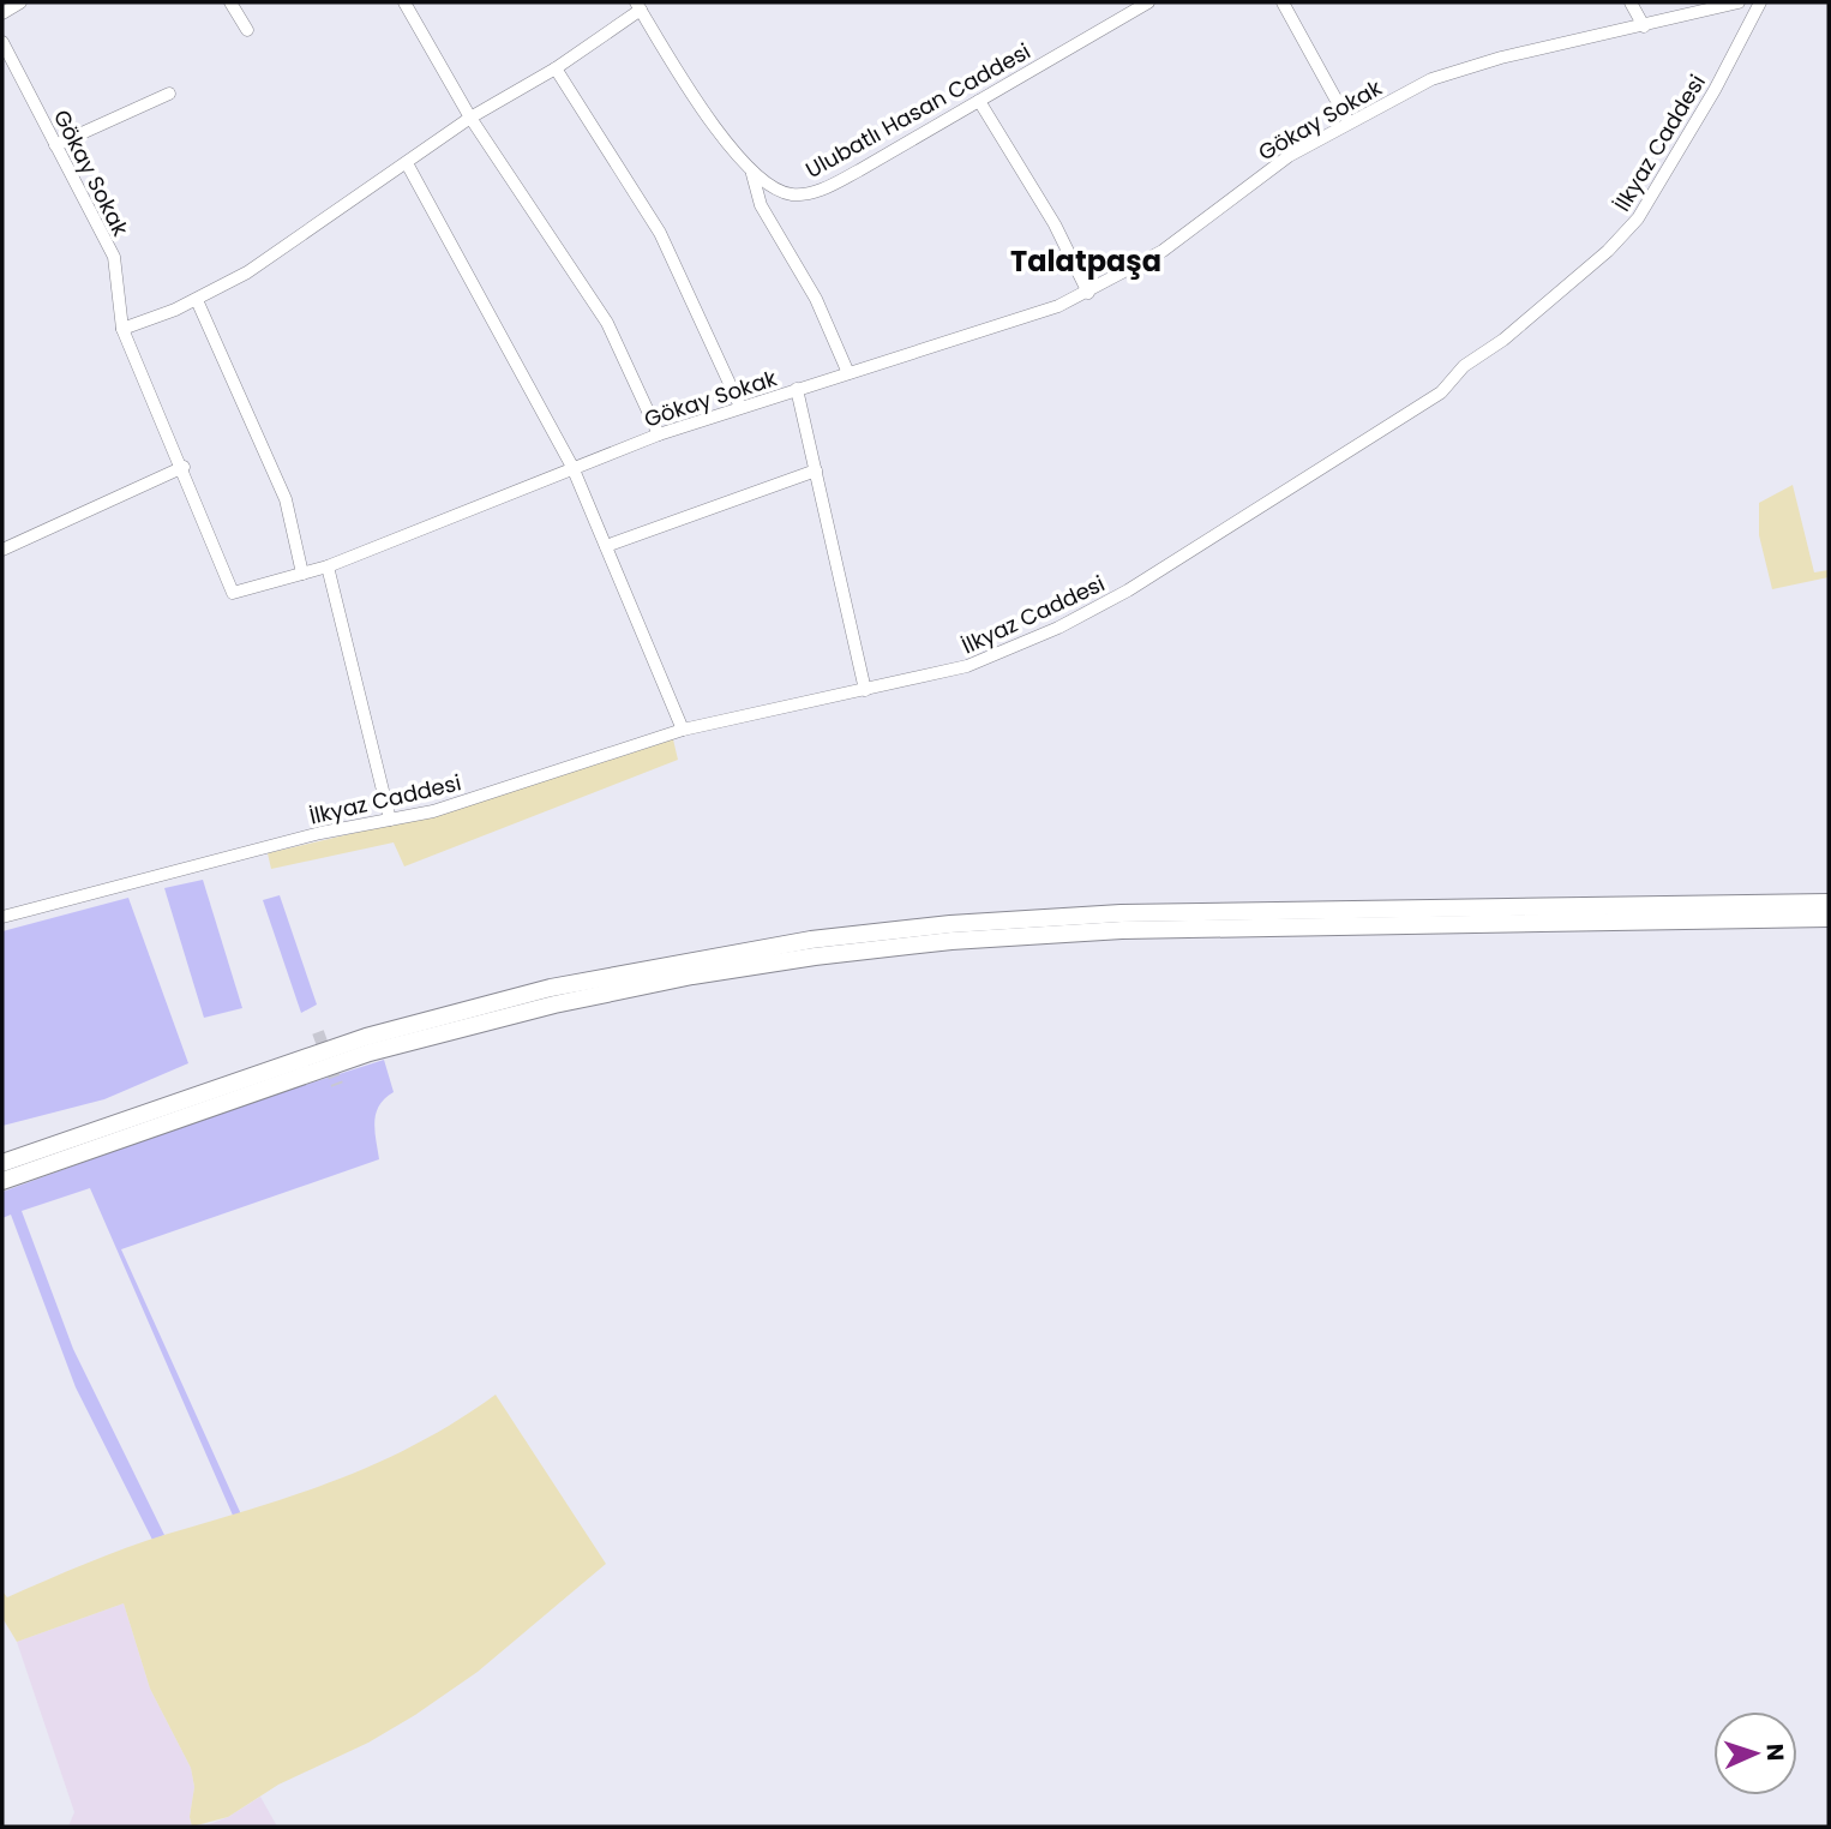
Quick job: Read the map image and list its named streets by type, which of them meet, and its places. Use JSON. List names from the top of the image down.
{
  "streets": {
    "street": ["Ulubatlı Hasan Caddesi", "Gökay Sokak", "İlkyaz Caddesi"]
  },
  "districts": ["Talatpaşa"],
  "north": "right"
}
